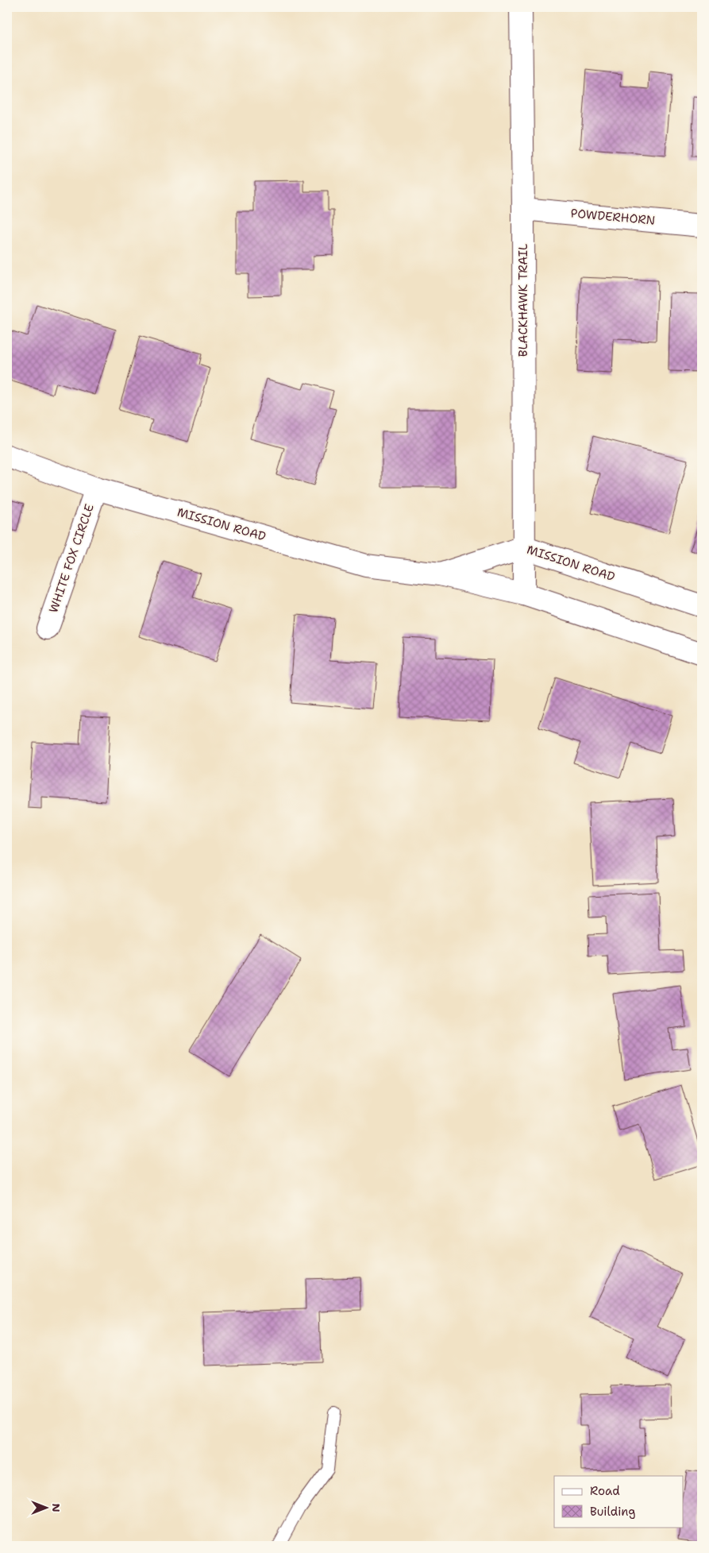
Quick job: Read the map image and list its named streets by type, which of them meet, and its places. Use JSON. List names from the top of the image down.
{
  "streets": {
    "street": [
      "POWDERHORN",
      "BLACKHAWK TRAIL",
      "MISSION ROAD",
      "WHITE FOX CIRCLE"
    ]
  },
  "crossings": [
    ["POWDERHORN", "BLACKHAWK TRAIL"],
    ["BLACKHAWK TRAIL", "MISSION ROAD"],
    ["MISSION ROAD", "WHITE FOX CIRCLE"]
  ],
  "legend": ["Road", "Building"],
  "north": "right"
}
